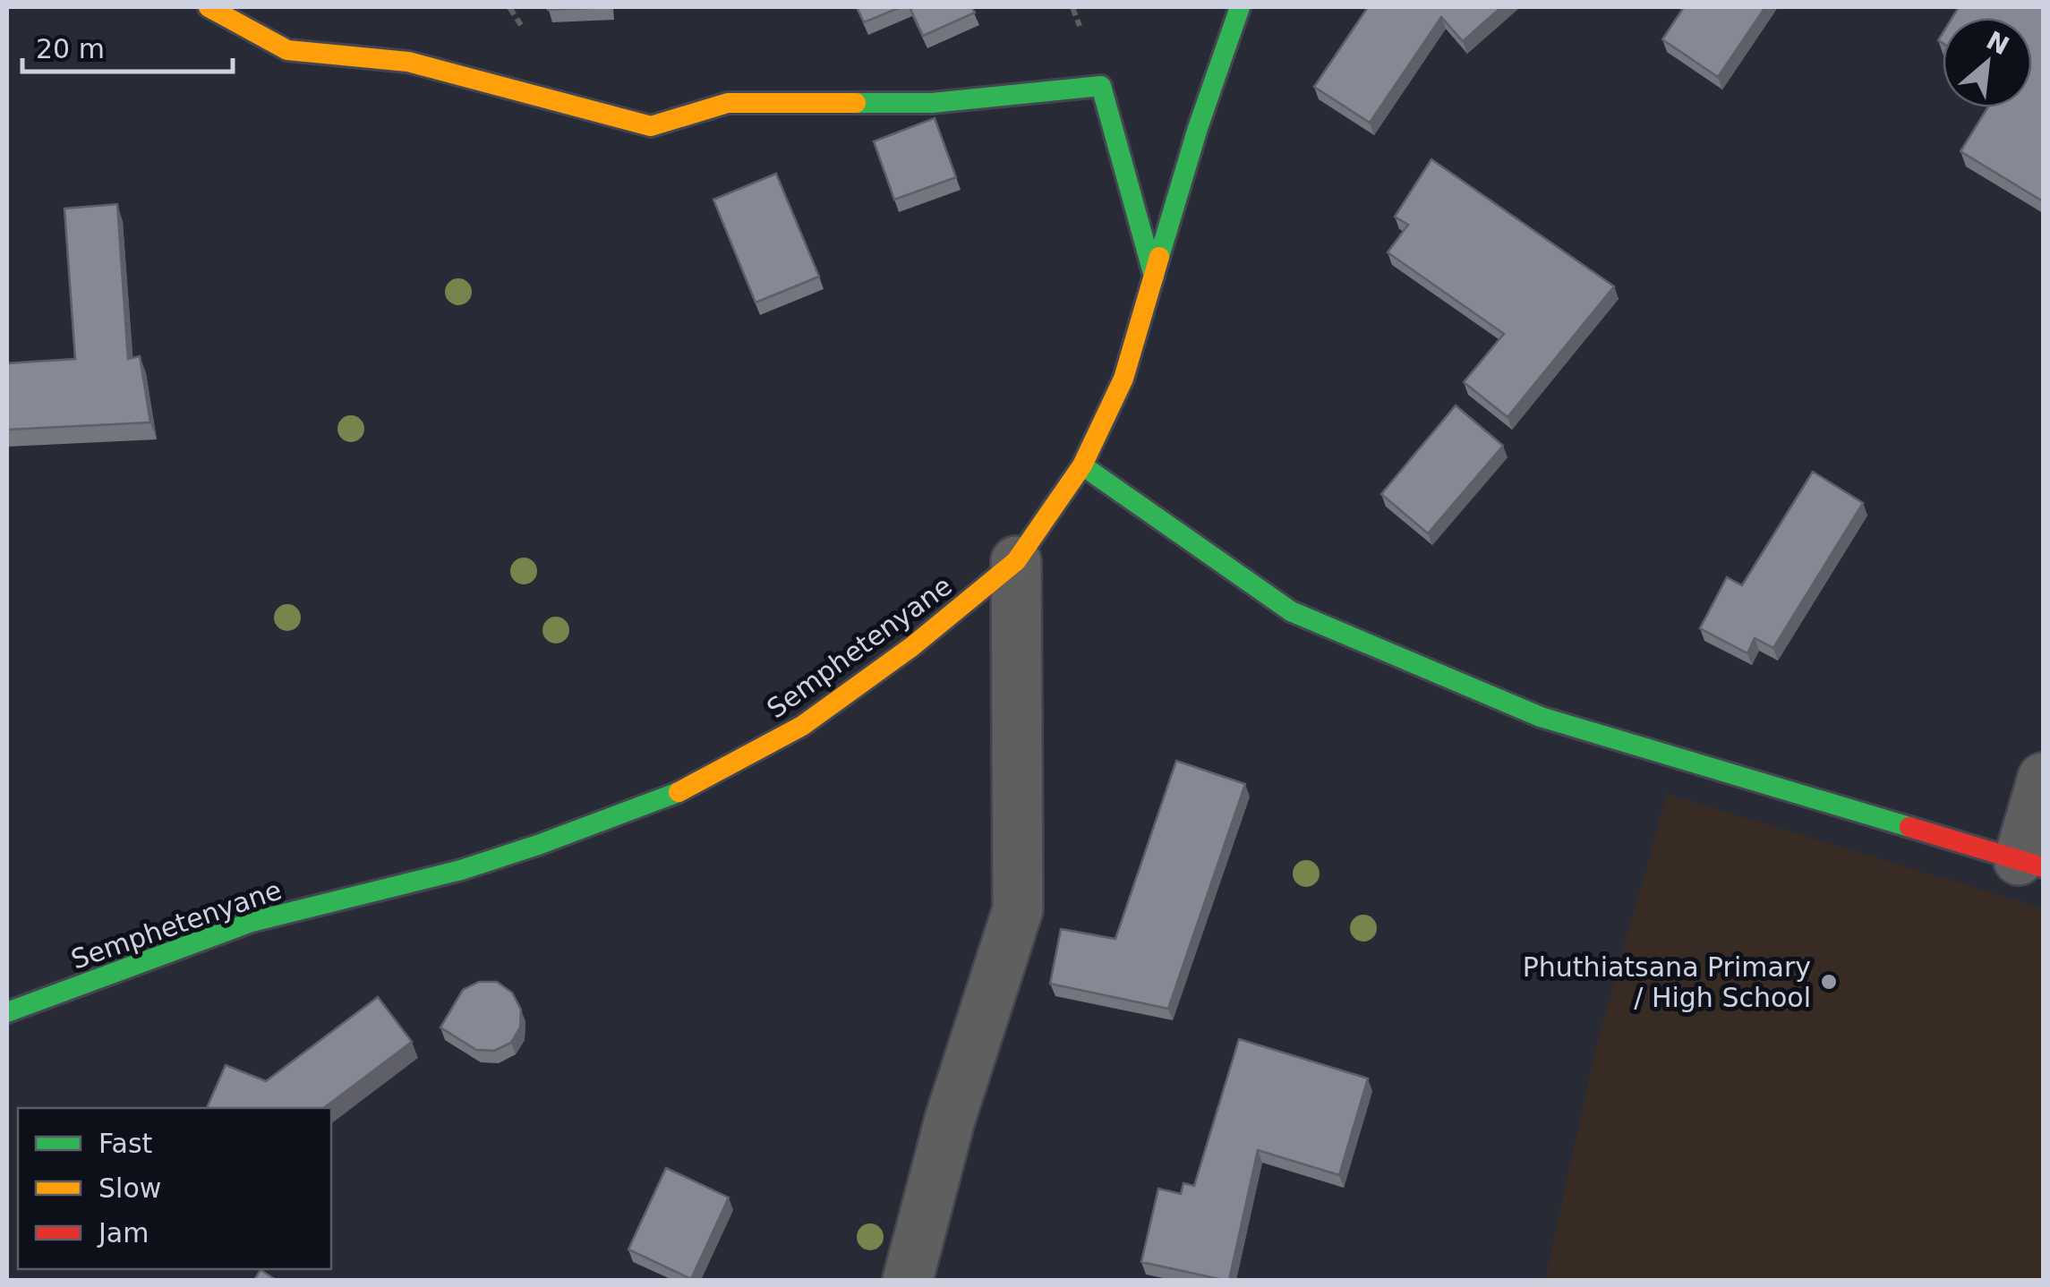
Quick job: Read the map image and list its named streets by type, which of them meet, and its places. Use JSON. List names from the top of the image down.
{
  "streets": {
    "street": ["Semphetenyane"]
  },
  "places": ["Phuthiatsana Primary / High School"],
  "legend": ["Fast", "Slow", "Jam"],
  "scale_bar": "20 m",
  "north": "top right"
}
